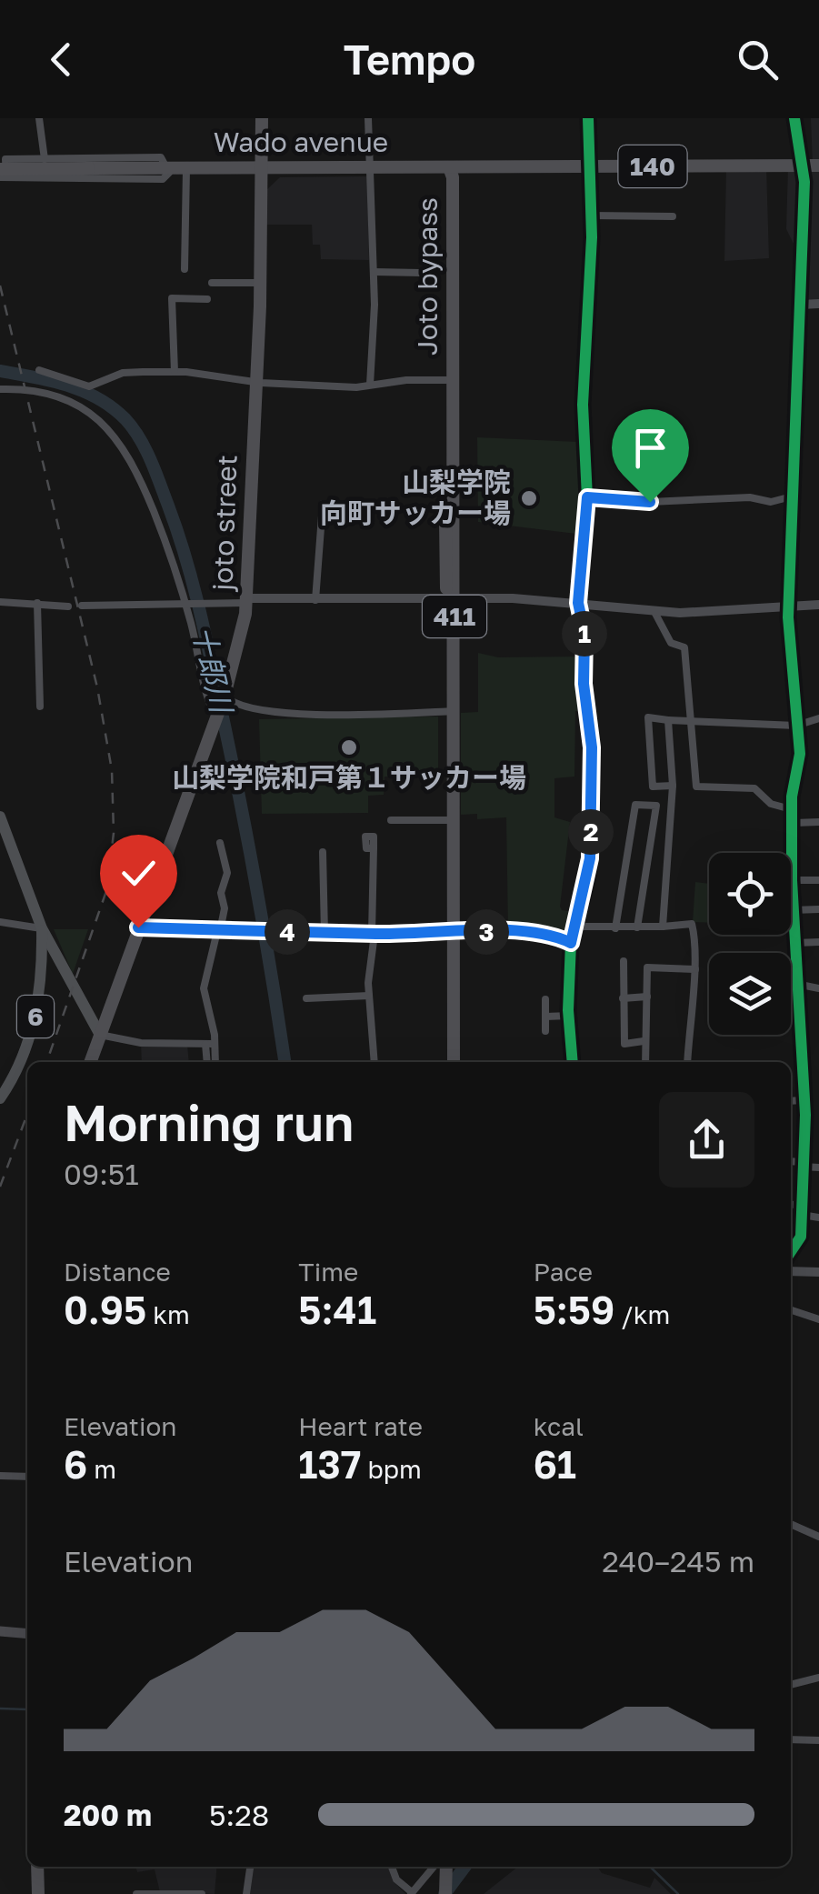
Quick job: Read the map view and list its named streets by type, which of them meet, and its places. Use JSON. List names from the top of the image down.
{
  "streets": {
    "highway": [
      "Wado avenue",
      "140",
      "Joto bypass",
      "joto street",
      "411"
    ],
    "main road": ["6"]
  },
  "crossings": [
    ["Wado avenue", "Joto bypass"],
    ["Wado avenue", "joto street"],
    ["joto street", "6"]
  ],
  "water": ["十郎川"],
  "places": ["山梨学院 向町サッカー場", "山梨学院和戸第１サッカー場"],
  "page": {
    "header": "Tempo",
    "pins": [
      "1",
      "2",
      "3",
      "4"
    ],
    "heading": ["Morning run", "09:51"],
    "stats": [
      ["Distance", "0.95 km"],
      ["Time", "5:41"],
      ["Pace", "5:59 /km"],
      ["Elevation", "6 m"],
      ["Heart rate", "137 bpm"],
      ["kcal", "61"]
    ],
    "chart": ["Elevation", "240–245 m"],
    "list": [
      {
        "name": "200 m",
        "note": "5:28"
      }
    ]
  }
}
